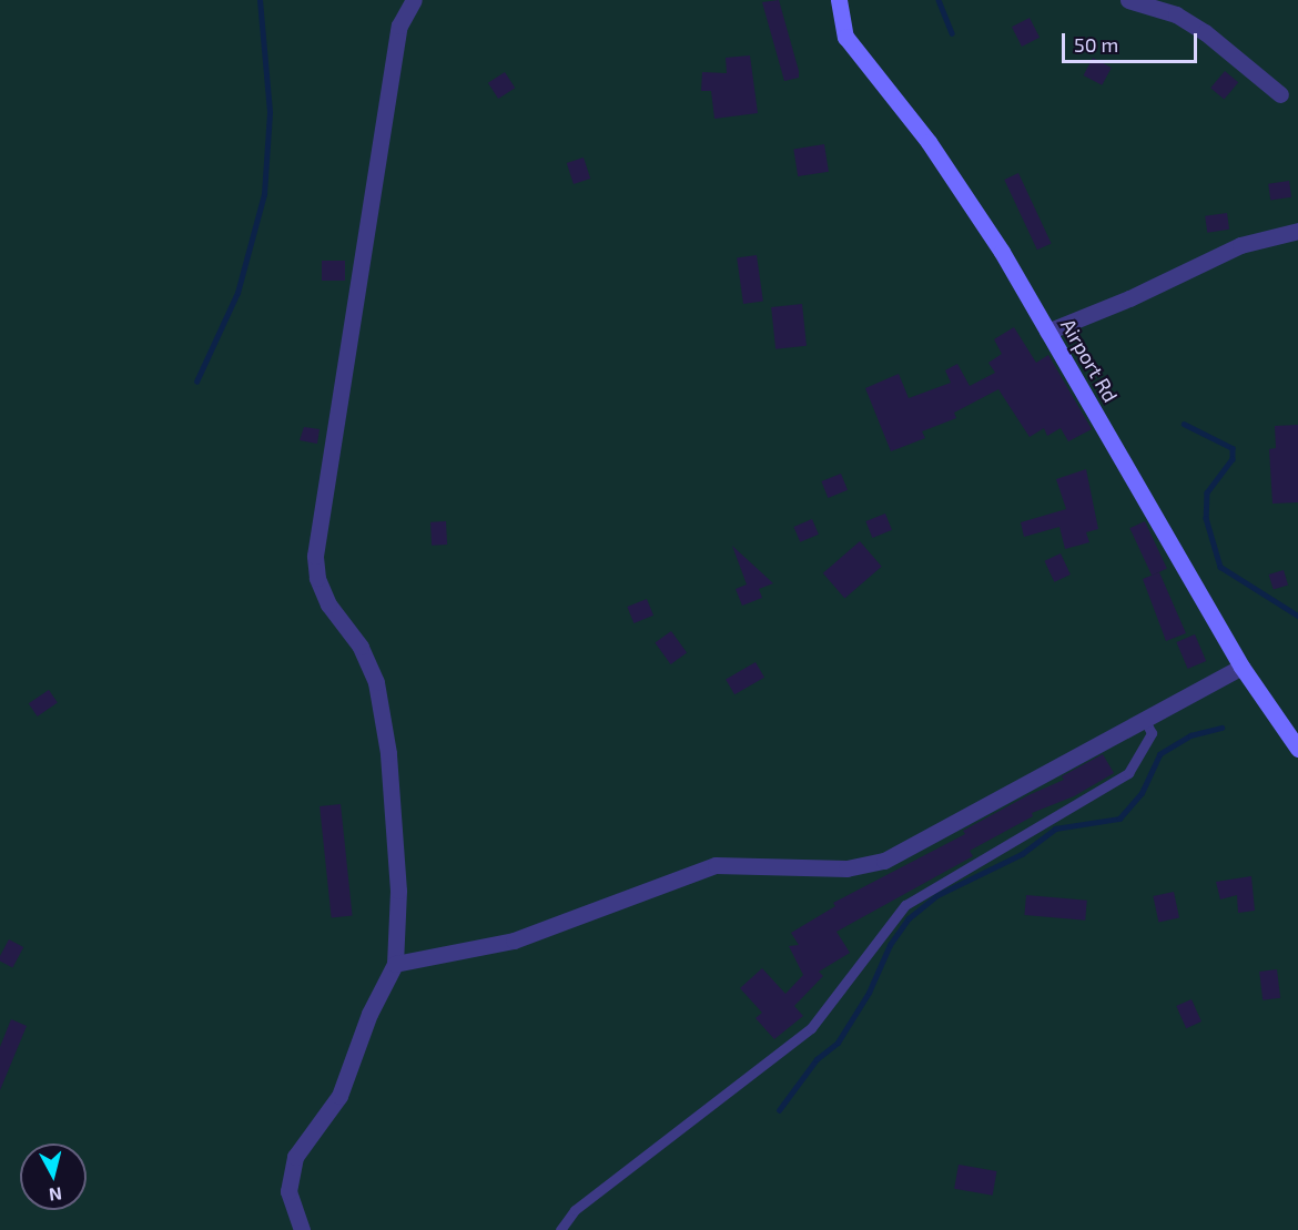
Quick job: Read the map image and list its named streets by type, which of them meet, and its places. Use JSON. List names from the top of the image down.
{
  "streets": {
    "main road": ["Airport Rd"]
  },
  "scale_bar": "50 m",
  "north": "bottom"
}
